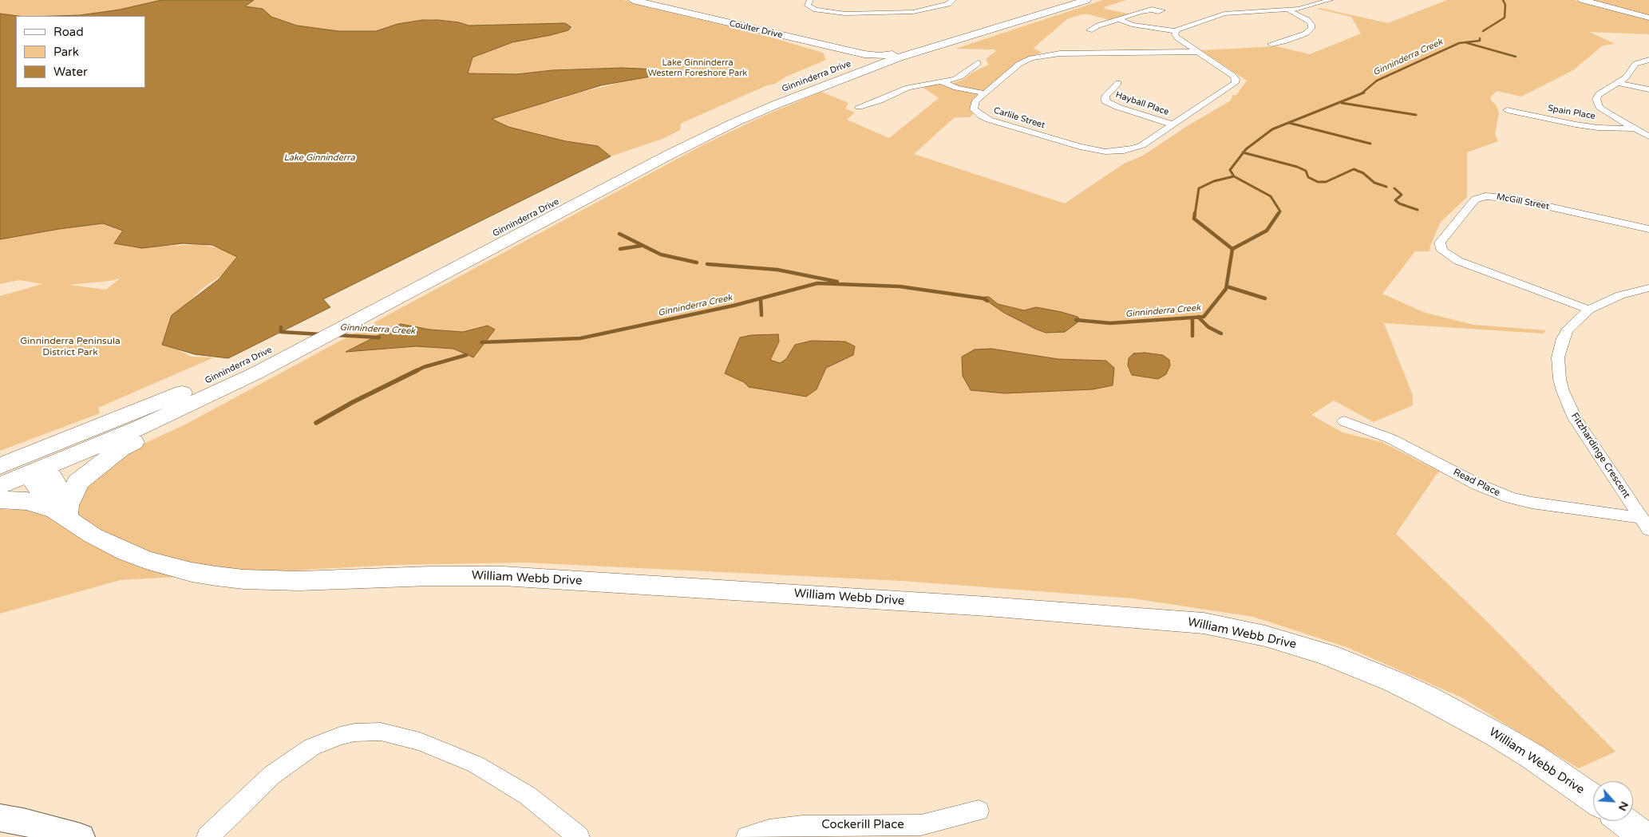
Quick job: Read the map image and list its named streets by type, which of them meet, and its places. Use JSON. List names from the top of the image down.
{
  "streets": {
    "main road": ["Coulter Drive", "Ginninderra Drive", "William Webb Drive"],
    "street": [
      "Hayball Place",
      "Spain Place",
      "Carlile Street",
      "McGill Street",
      "Fitzhardinge Crescent",
      "Read Place",
      "Cockerill Place"
    ]
  },
  "crossings": [
    ["Coulter Drive", "Ginninderra Drive"],
    ["Ginninderra Drive", "William Webb Drive"],
    ["Hayball Place", "Carlile Street"],
    ["McGill Street", "Fitzhardinge Crescent"],
    ["Fitzhardinge Crescent", "Read Place"]
  ],
  "water": ["Ginninderra Creek", "Lake Ginninderra"],
  "parks": ["Lake Ginninderra Western Foreshore Park", "Ginninderra Peninsula District Park"],
  "legend": ["Road", "Park", "Water"],
  "north": "bottom right"
}
